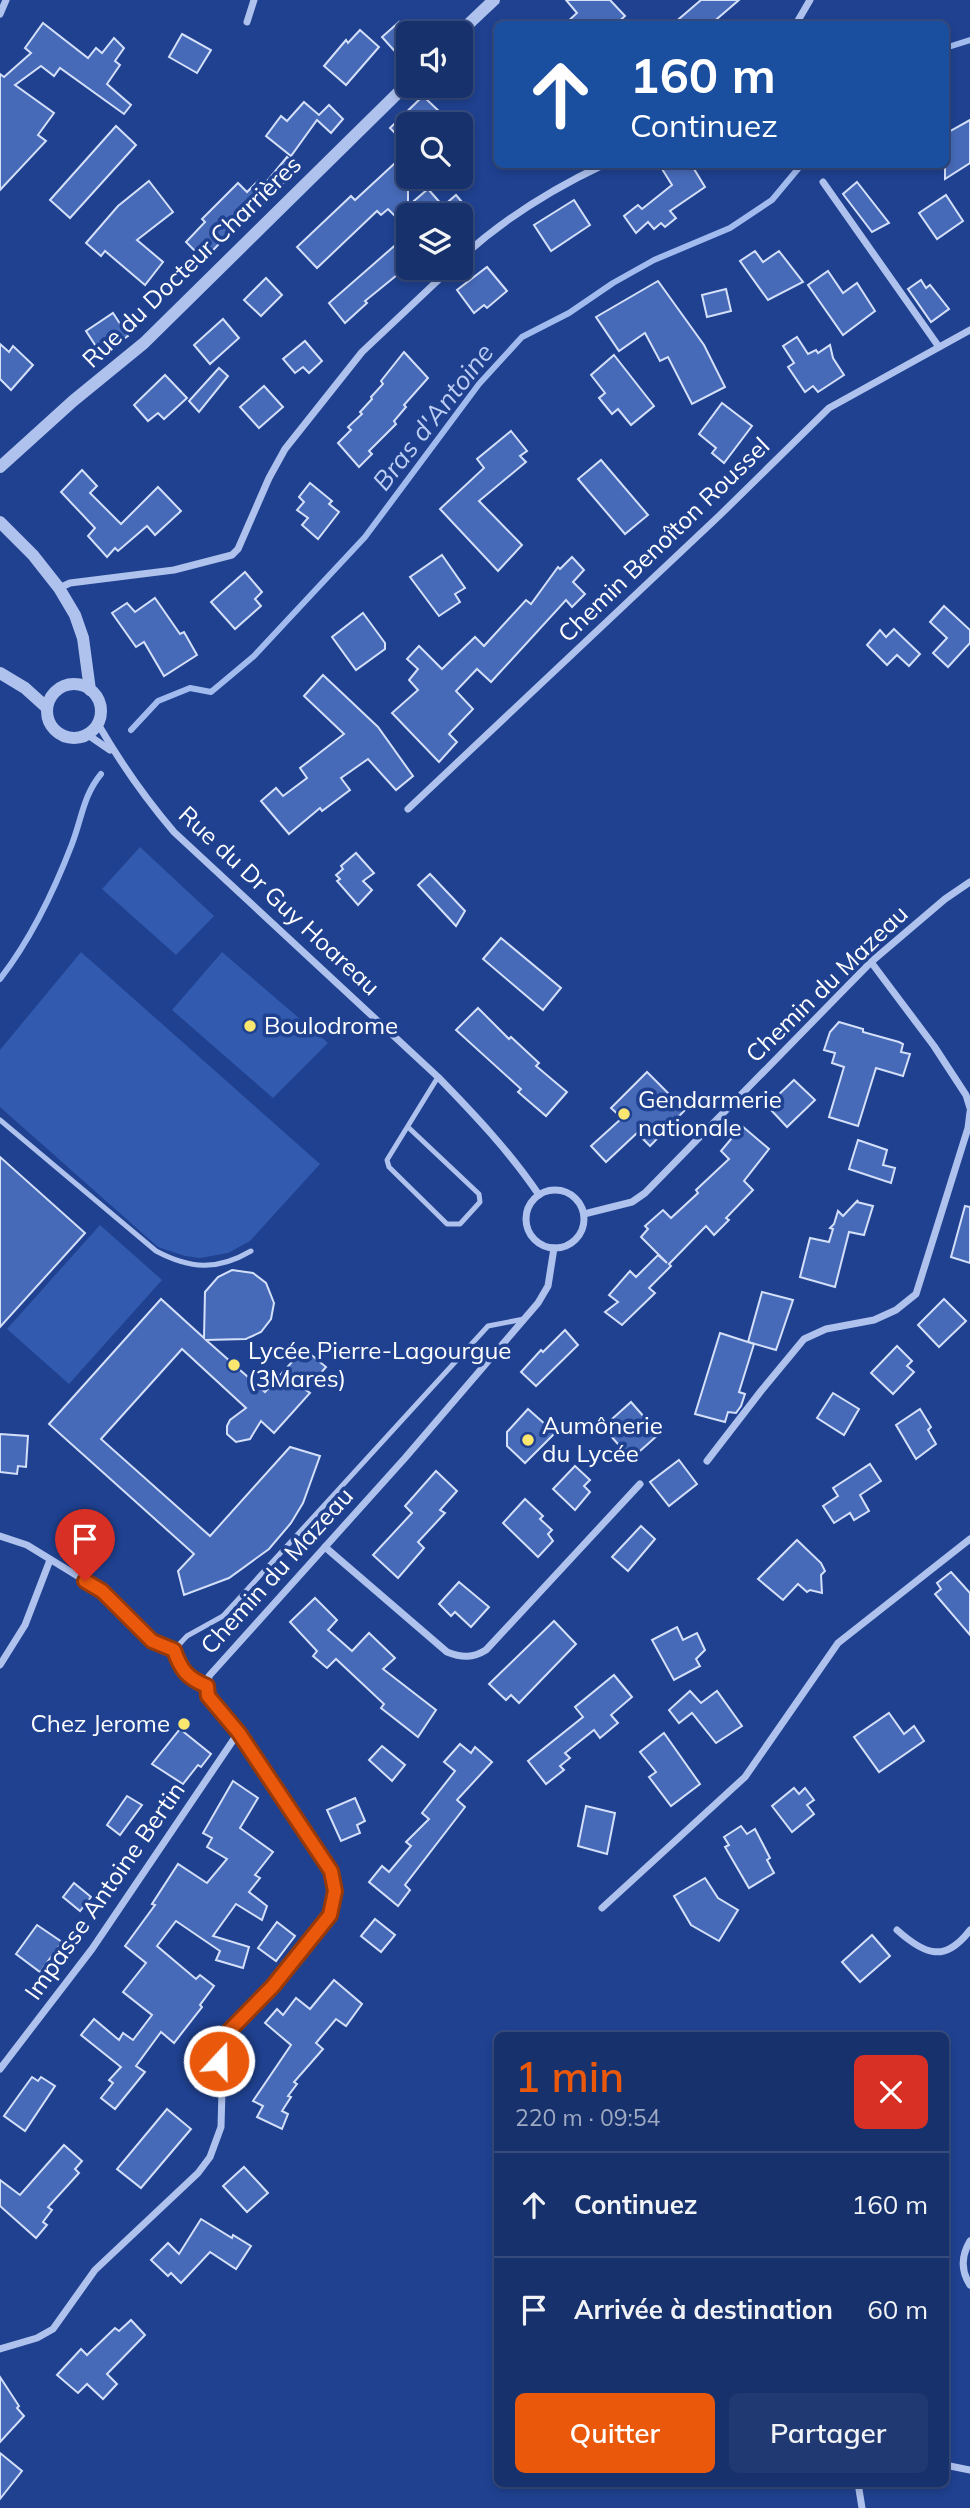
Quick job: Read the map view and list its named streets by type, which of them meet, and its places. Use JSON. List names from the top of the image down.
{
  "streets": {
    "street": [
      "Rue du Docteur Charrières",
      "Chemin Benoîton Roussel",
      "Rue du Dr Guy Hoareau",
      "Chemin du Mazeau",
      "Impasse Antoine Bertin"
    ]
  },
  "crossings": [
    ["Rue du Dr Guy Hoareau", "Chemin du Mazeau"],
    ["Chemin du Mazeau", "Impasse Antoine Bertin"]
  ],
  "water": ["Bras d'Antoine"],
  "places": [
    "Boulodrome",
    "Gendarmerie nationale",
    "Lycée Pierre-Lagourgue (3Mares)",
    "Aumônerie du Lycée",
    "Chez Jerome"
  ],
  "page": {
    "turn": ["160 m", "Continuez"],
    "heading": ["1 min", "220 m · 09:54"],
    "list": [
      {
        "name": "Continuez",
        "value": "160 m"
      },
      {
        "name": "Arrivée à destination",
        "value": "60 m"
      }
    ],
    "buttons": ["Quitter", "Partager"]
  }
}
